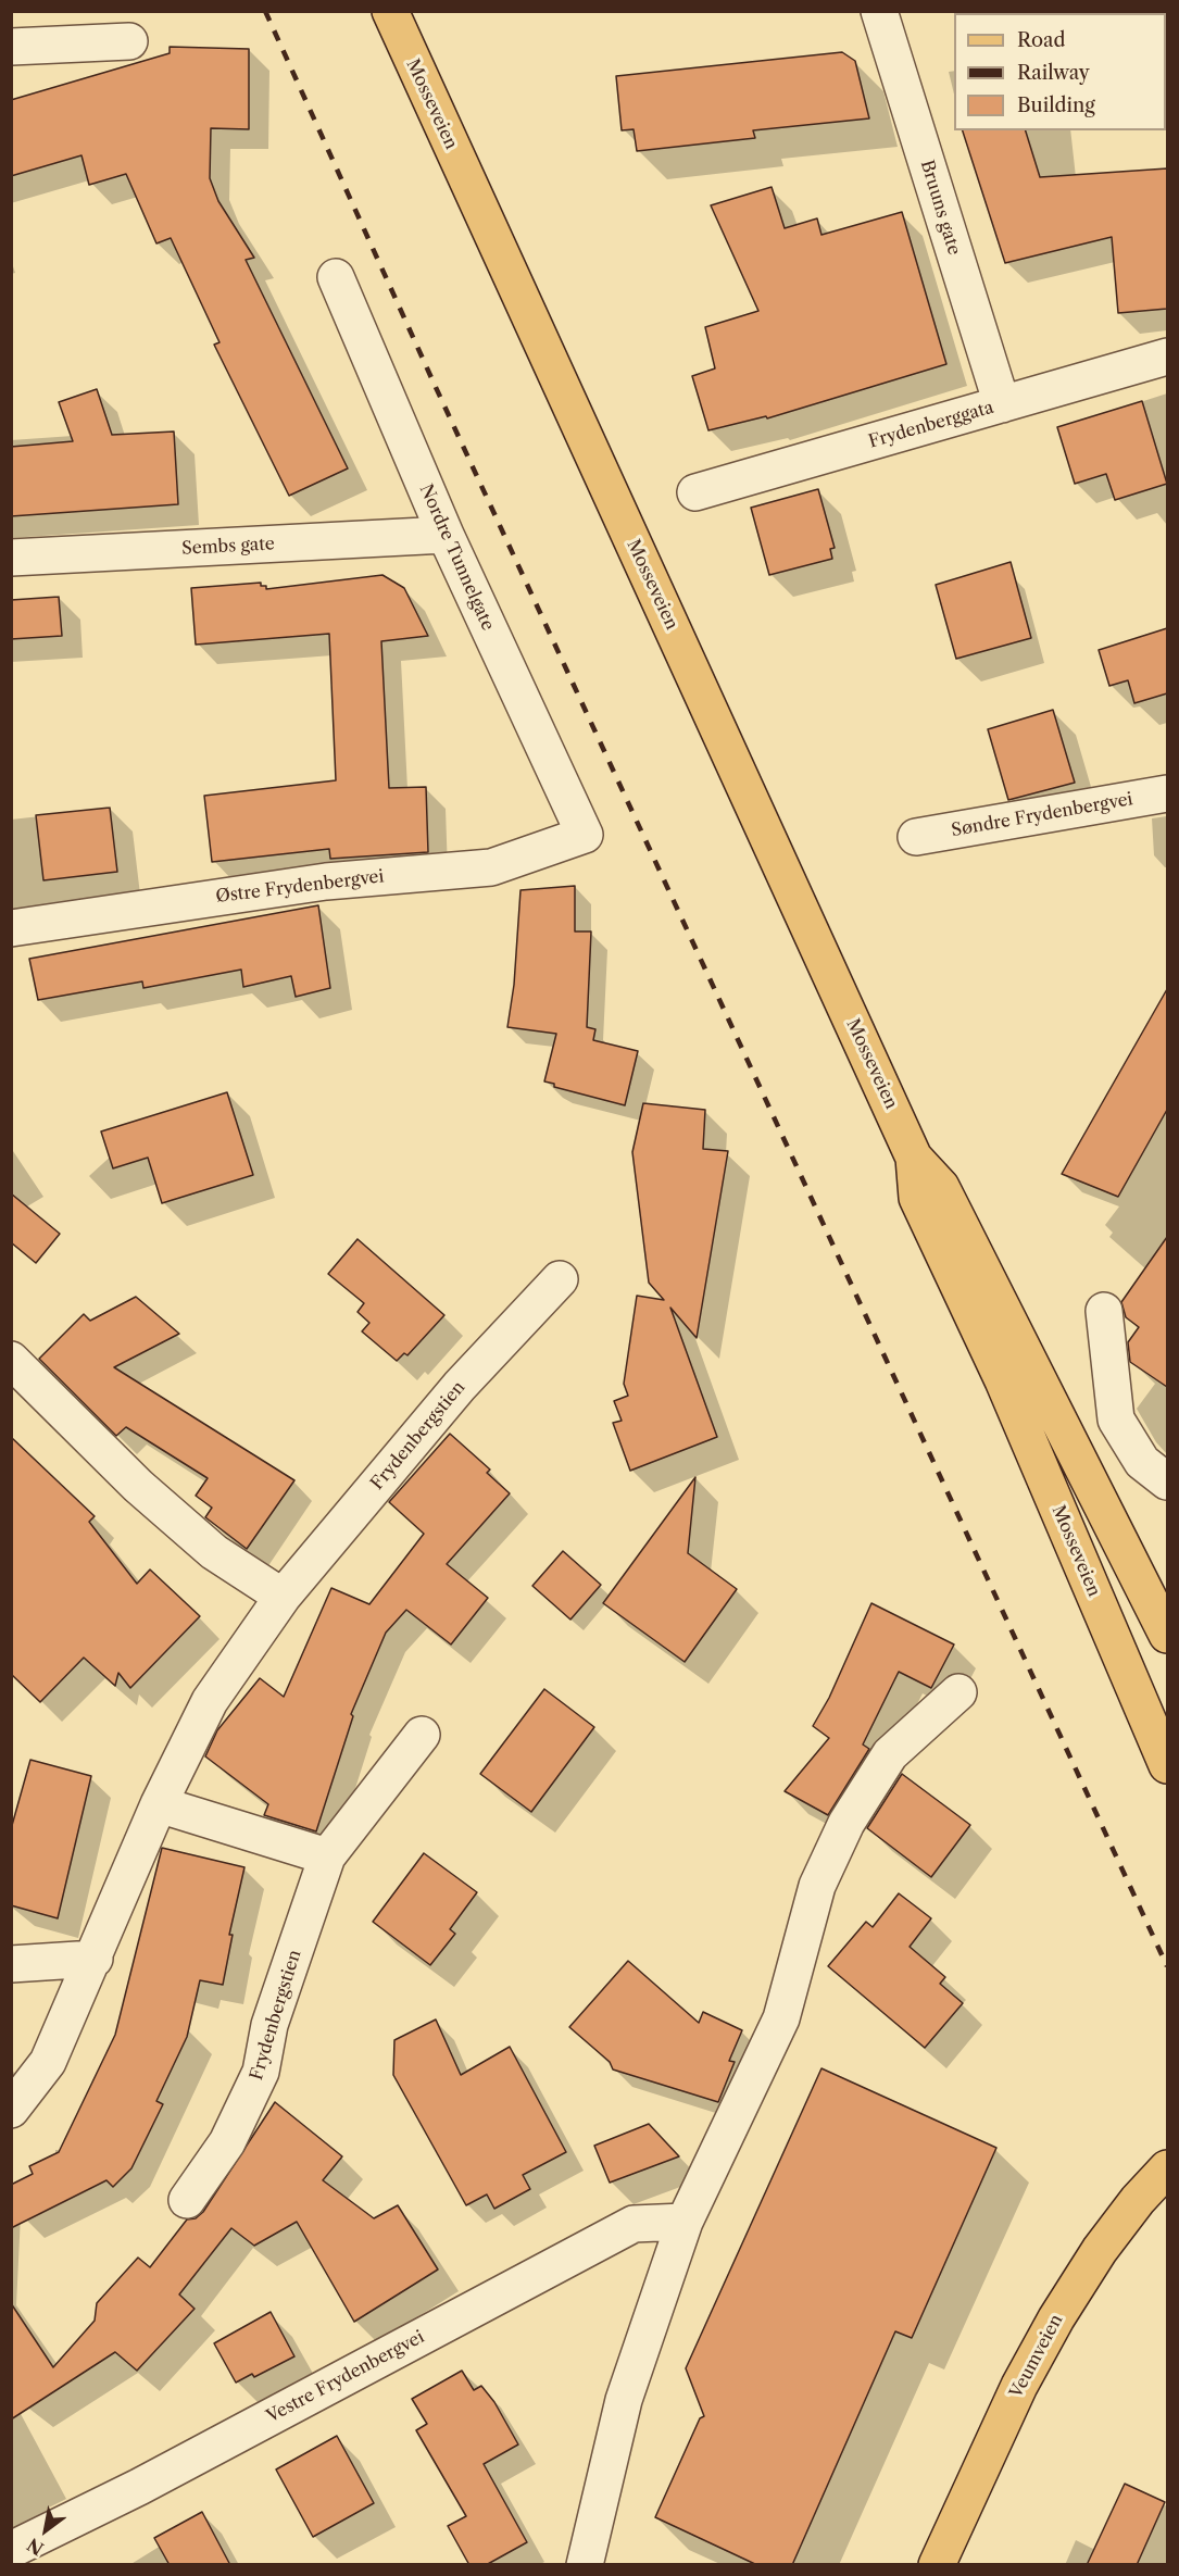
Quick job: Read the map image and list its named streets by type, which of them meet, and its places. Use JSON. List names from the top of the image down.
{
  "streets": {
    "main road": ["Mosseveien", "Veumveien"],
    "street": [
      "Bruuns gate",
      "Frydenberggata",
      "Sembs gate",
      "Nordre Tunnelgate",
      "Søndre Frydenbergvei",
      "Østre Frydenbergvei",
      "Frydenbergstien",
      "Vestre Frydenbergvei"
    ]
  },
  "crossings": [
    ["Bruuns gate", "Frydenberggata"],
    ["Sembs gate", "Nordre Tunnelgate"],
    ["Nordre Tunnelgate", "Østre Frydenbergvei"]
  ],
  "legend": ["Road", "Railway", "Building"],
  "north": "bottom left"
}
